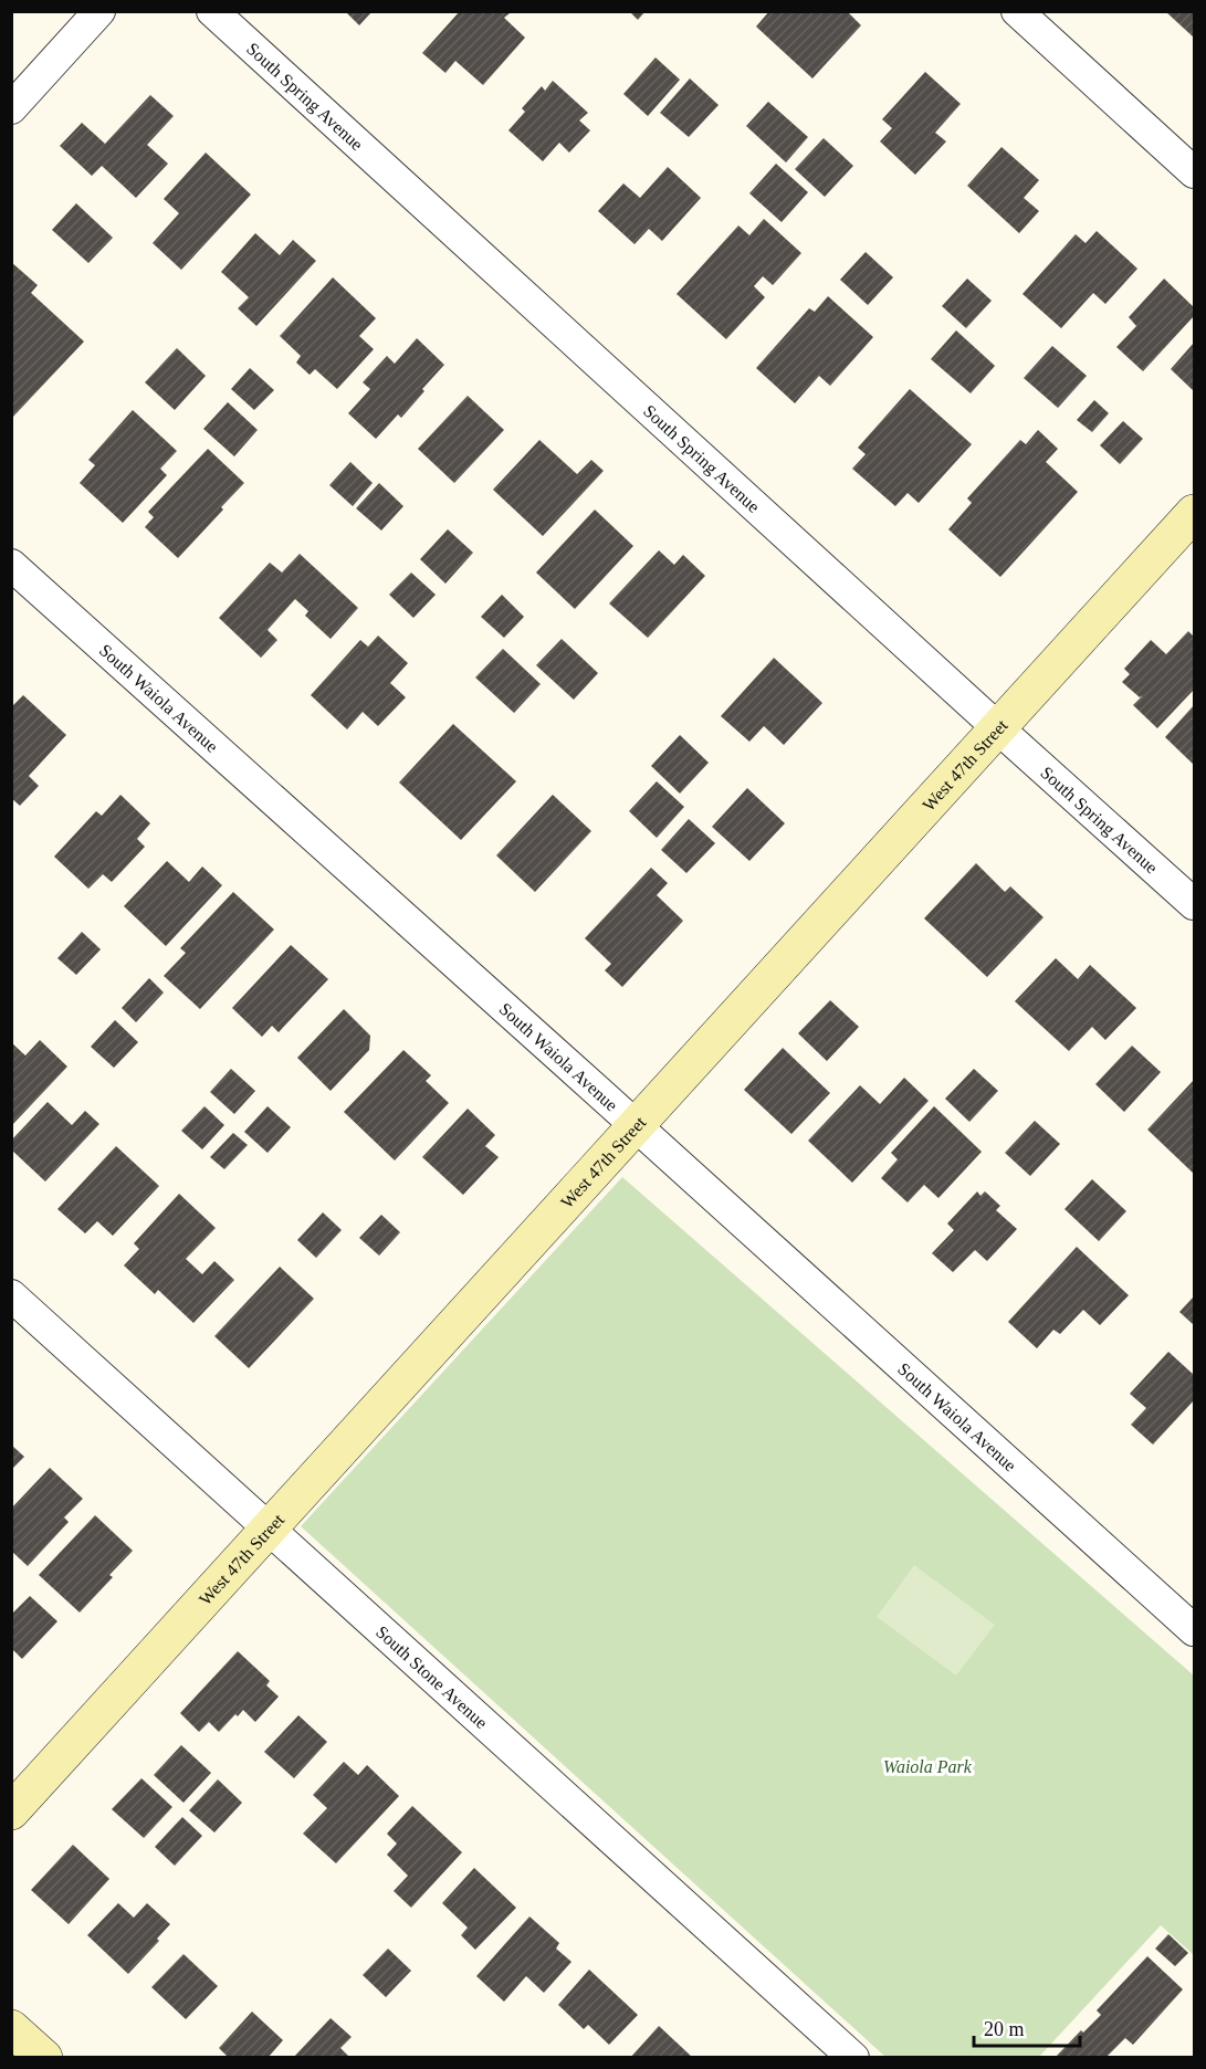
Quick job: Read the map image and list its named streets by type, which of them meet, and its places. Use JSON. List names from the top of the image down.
{
  "streets": {
    "main road": ["West 47th Street"],
    "street": ["South Spring Avenue", "South Waiola Avenue", "South Stone Avenue"]
  },
  "crossings": [
    ["South Spring Avenue", "West 47th Street"],
    ["South Waiola Avenue", "West 47th Street"],
    ["West 47th Street", "South Stone Avenue"]
  ],
  "parks": ["Waiola Park"],
  "scale_bar": "20 m"
}
